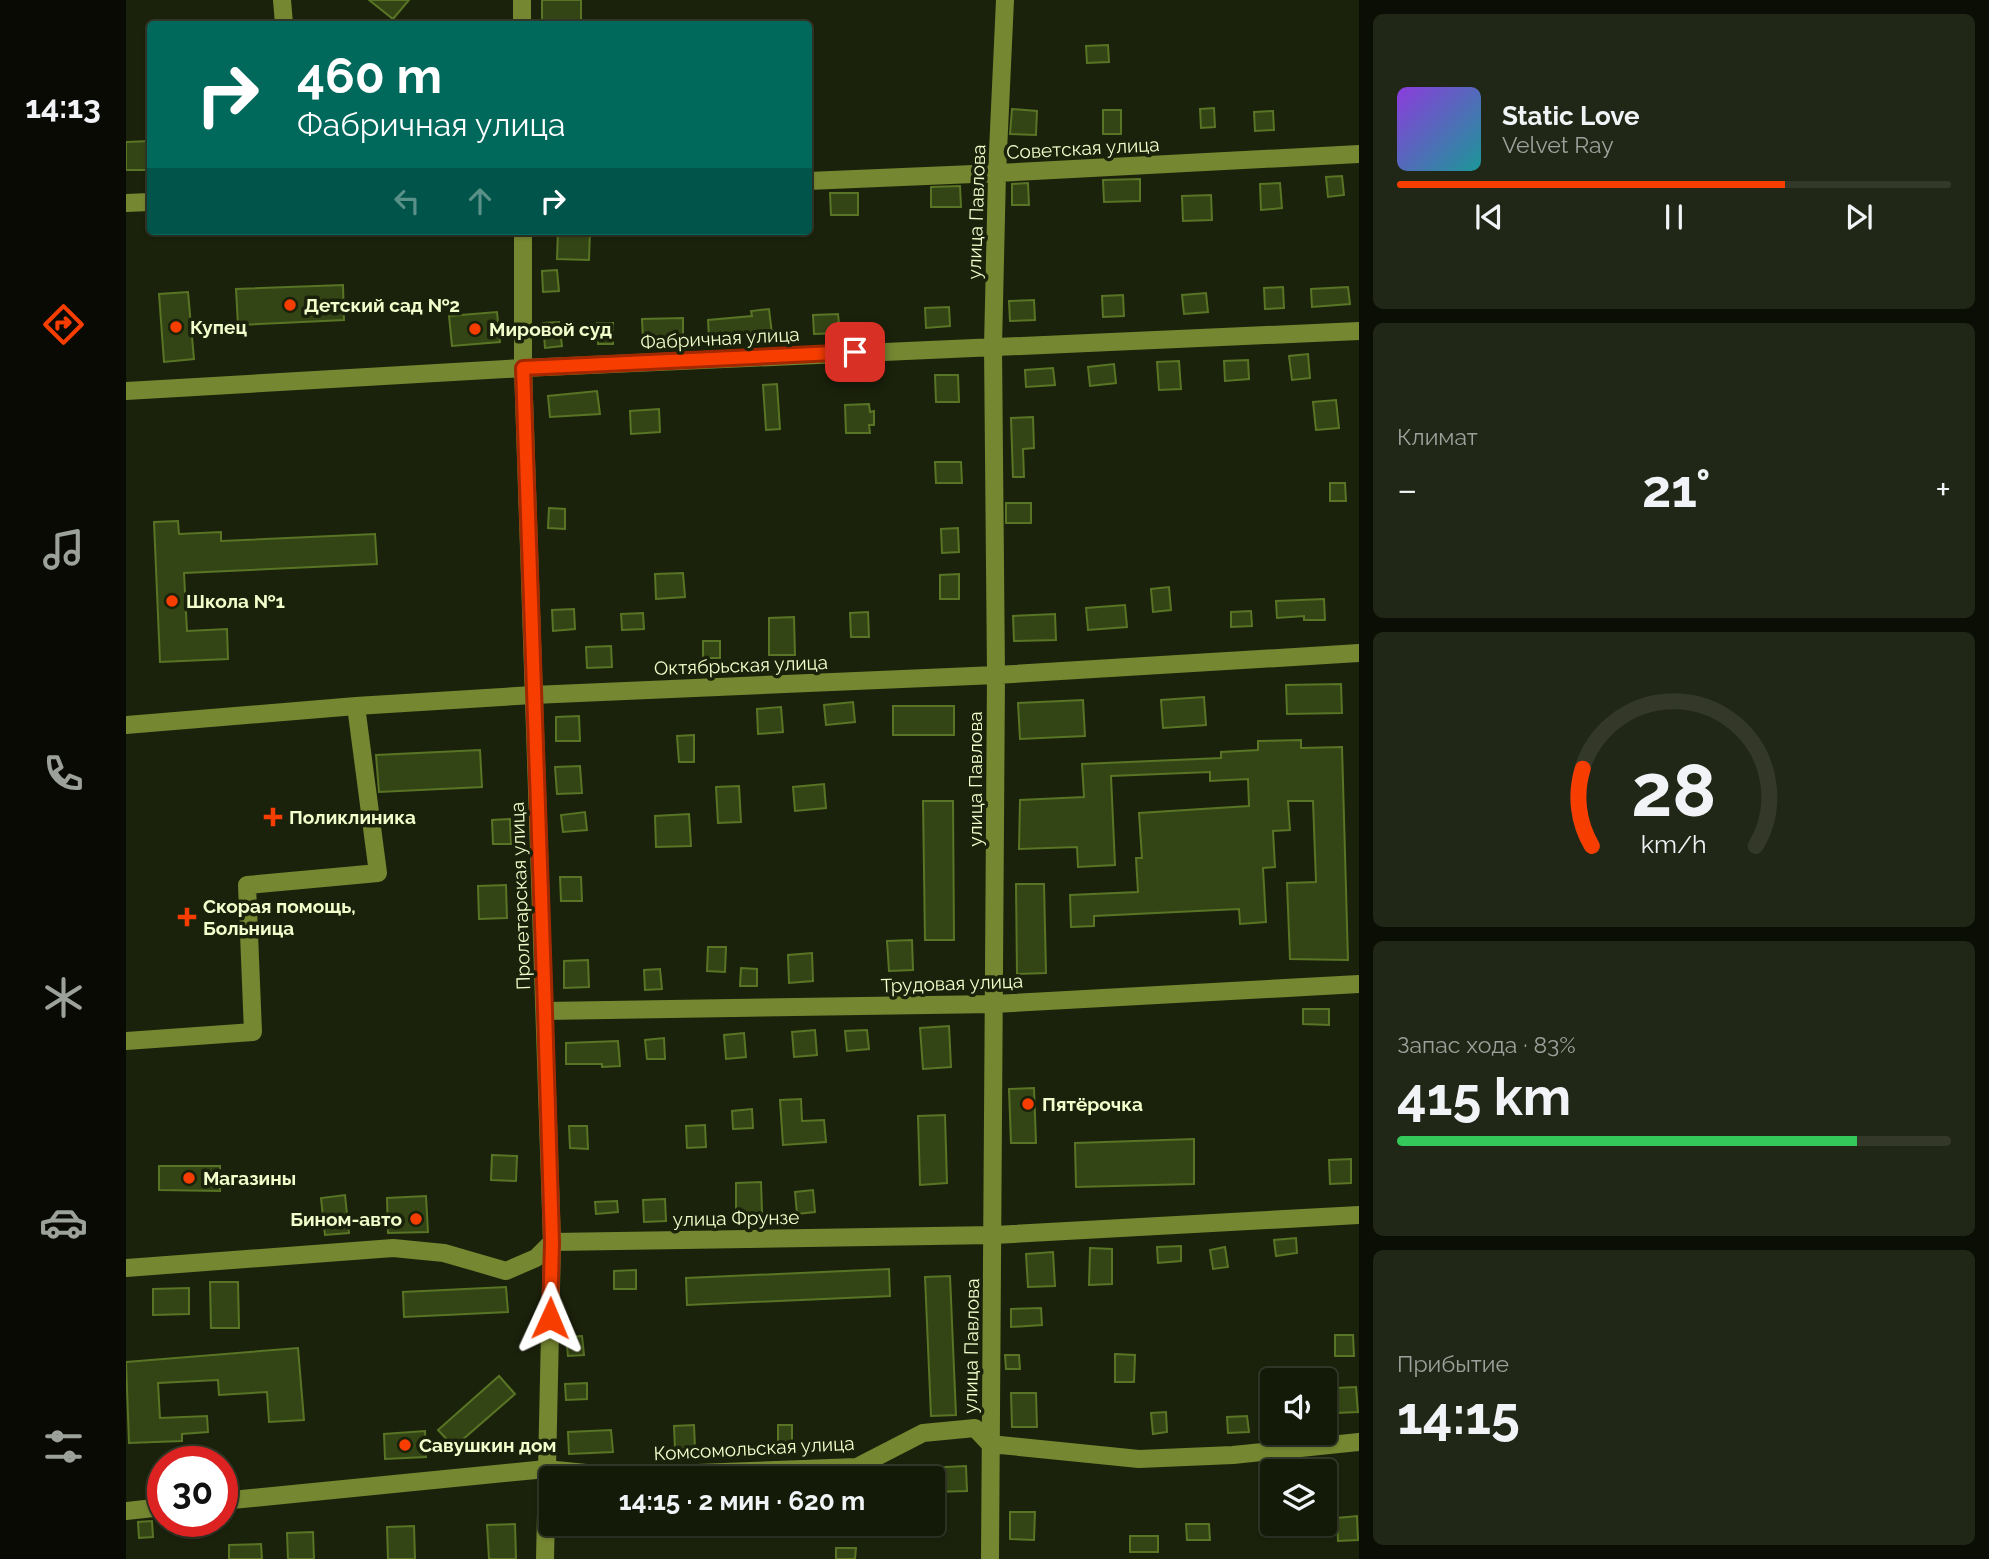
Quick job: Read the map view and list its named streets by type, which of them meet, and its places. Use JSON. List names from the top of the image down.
{
  "streets": {
    "street": [
      "Советская улица",
      "улица Павлова",
      "Фабричная улица",
      "Октябрьская улица",
      "Пролетарская улица",
      "Трудовая улица",
      "улица Фрунзе",
      "Комсомольская улица"
    ]
  },
  "crossings": [
    ["Советская улица", "улица Павлова"],
    ["улица Павлова", "Фабричная улица"],
    ["улица Павлова", "Октябрьская улица"],
    ["улица Павлова", "Трудовая улица"],
    ["улица Павлова", "улица Фрунзе"],
    ["улица Павлова", "Комсомольская улица"],
    ["Фабричная улица", "Пролетарская улица"],
    ["Октябрьская улица", "Пролетарская улица"],
    ["Пролетарская улица", "Трудовая улица"],
    ["Пролетарская улица", "улица Фрунзе"]
  ],
  "places": {
    "other": [
      "Детский сад №2",
      "Купец",
      "Мировой суд",
      "Школа №1",
      "Пятёрочка",
      "Магазины",
      "Бином-авто",
      "Савушкин дом"
    ],
    "health": ["Поликлиника", "Скорая помощь, Больница"]
  },
  "page": {
    "tabs": "14:13",
    "turn": ["460 m", "Фабричная улица"],
    "song": ["Static Love", "Velvet Ray"],
    "tile": [
      "Климат",
      ["Запас хода · 83%", "415 km"],
      ["Прибытие", "14:15"]
    ],
    "heat": ["−", "21°", "+"],
    "limit": "30",
    "trip": "14:15 · 2 мин · 620 m",
    "gauge": ["28", "km/h"]
  }
}
